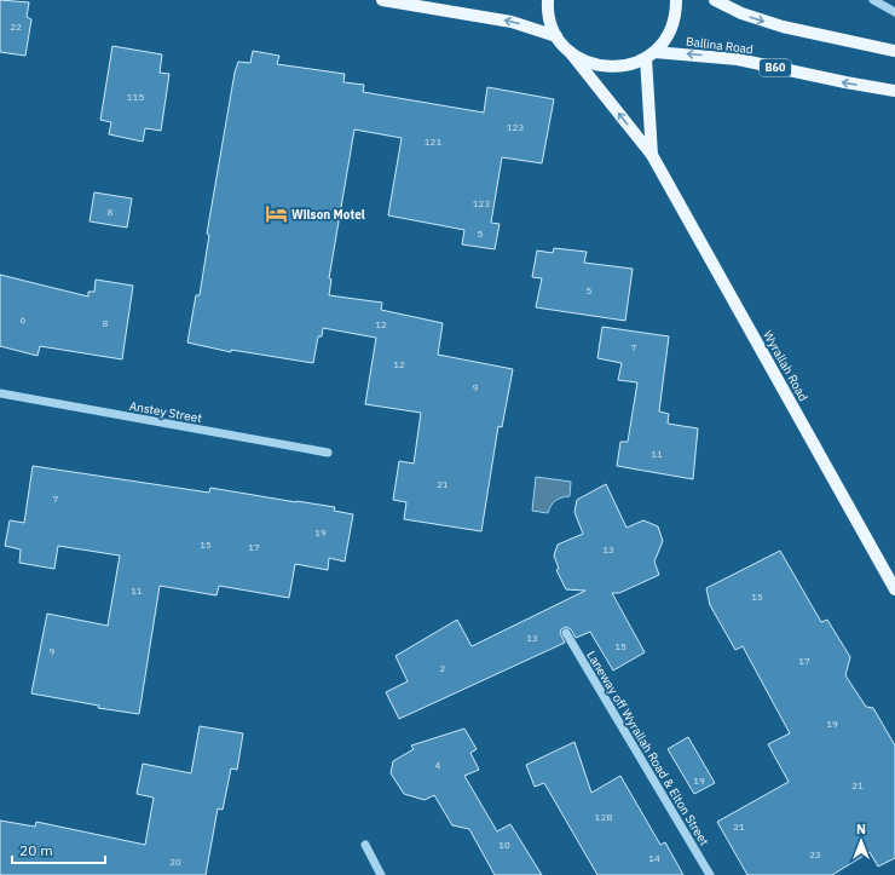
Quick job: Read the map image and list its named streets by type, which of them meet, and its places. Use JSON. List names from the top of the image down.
{
  "streets": {
    "main road": ["Ballina Road", "B60", "Wyrallah Road"],
    "street": ["Anstey Street", "Laneway off Wyrallah Road & Elton Street"]
  },
  "crossings": [
    ["Ballina Road", "B60"],
    ["Ballina Road", "Wyrallah Road"],
    ["B60", "Wyrallah Road"]
  ],
  "places": {
    "hotel": ["Wilson Motel"]
  },
  "house_numbers": [
    "22",
    "115",
    "123",
    "121",
    "123",
    "8",
    "5",
    "5",
    "6",
    "8",
    "12",
    "7",
    "12",
    "9",
    "11",
    "21",
    "7",
    "19",
    "15",
    "17",
    "13",
    "11",
    "15",
    "13",
    "15",
    "9",
    "17",
    "2",
    "19",
    "4",
    "19",
    "21",
    "12B",
    "21",
    "10",
    "23",
    "14",
    "20"
  ],
  "scale_bar": "20 m",
  "north": "top"
}
